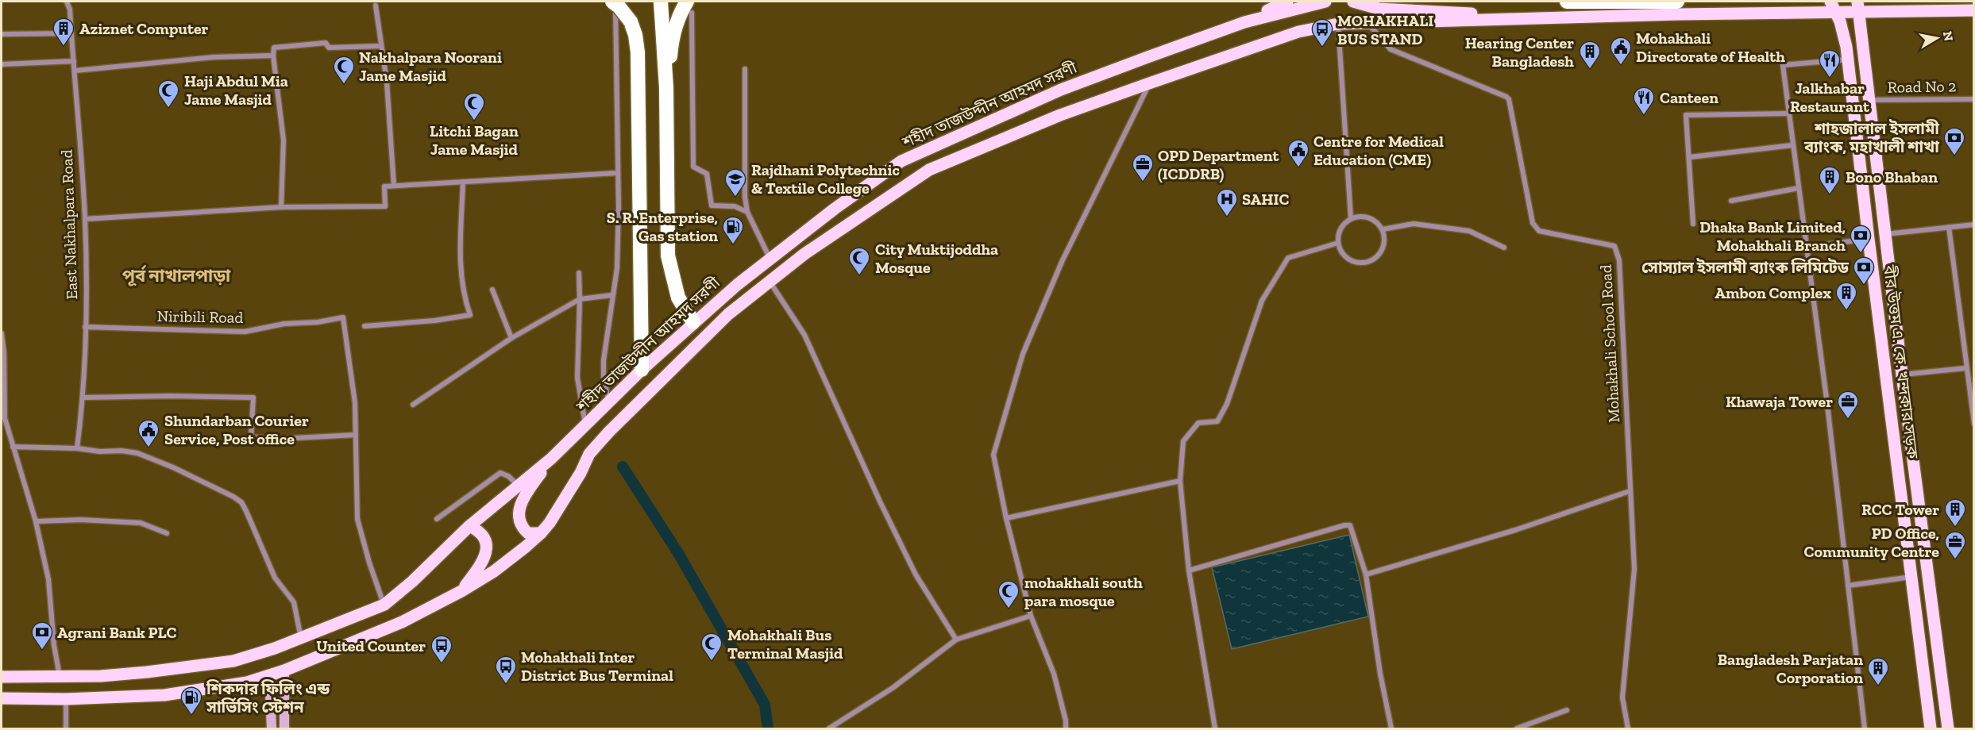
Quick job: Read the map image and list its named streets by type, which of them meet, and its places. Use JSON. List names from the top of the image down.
{
  "streets": {
    "main road": ["শহীদ তাজউদ্দীন আহমদ সরণী", "বীর উত্তম এ. কে. খন্দকার সড়ক"],
    "street": [
      "Road No 2",
      "East Nakhalpara Road",
      "Niribili Road",
      "Mohakhali School Road"
    ]
  },
  "crossings": [
    ["Road No 2", "বীর উত্তম এ. কে. খন্দকার সড়ক"],
    ["শহীদ তাজউদ্দীন আহমদ সরণী", "Mohakhali School Road"],
    ["East Nakhalpara Road", "Niribili Road"]
  ],
  "districts": ["পূর্ব নাখালপাড়া"],
  "places": {
    "building": [
      "Aziznet Computer",
      "Hearing Center Bangladesh",
      "Bono Bhaban",
      "Ambon Complex",
      "RCC Tower",
      "Bangladesh Parjatan Corporation"
    ],
    "bus stop": ["MOHAKHALI BUS STAND", "United Counter", "Mohakhali Inter District Bus Terminal"],
    "public building": ["Mohakhali Directorate of Health", "Centre for Medical Education (CME)", "Shundarban Courier Service, Post office"],
    "restaurant": ["Jalkhabar Restaurant", "Canteen"],
    "mosque": [
      "Nakhalpara Noorani Jame Masjid",
      "Haji Abdul Mia Jame Masjid",
      "Litchi Bagan Jame Masjid",
      "City Muktijoddha Mosque",
      "mohakhali south para mosque",
      "Mohakhali Bus Terminal Masjid"
    ],
    "bank": [
      "শাহজালাল ইসলামী ব্যাংক, মহাখালী শাখা",
      "Dhaka Bank Limited, Mohakhali Branch",
      "সোস্যাল ইসলামী ব্যাংক লিমিটেড",
      "Agrani Bank PLC"
    ],
    "office": ["OPD Department (ICDDRB)", "Khawaja Tower", "PD Office, Community Centre"],
    "school or university": ["Rajdhani Polytechnic & Textile College"],
    "hospital": ["SAHIC"],
    "fuel station": ["S. R. Enterprise, Gas station", "শিকদার ফিলিং এন্ড সার্ভিসিং স্টেশন"]
  },
  "north": "right"
}
